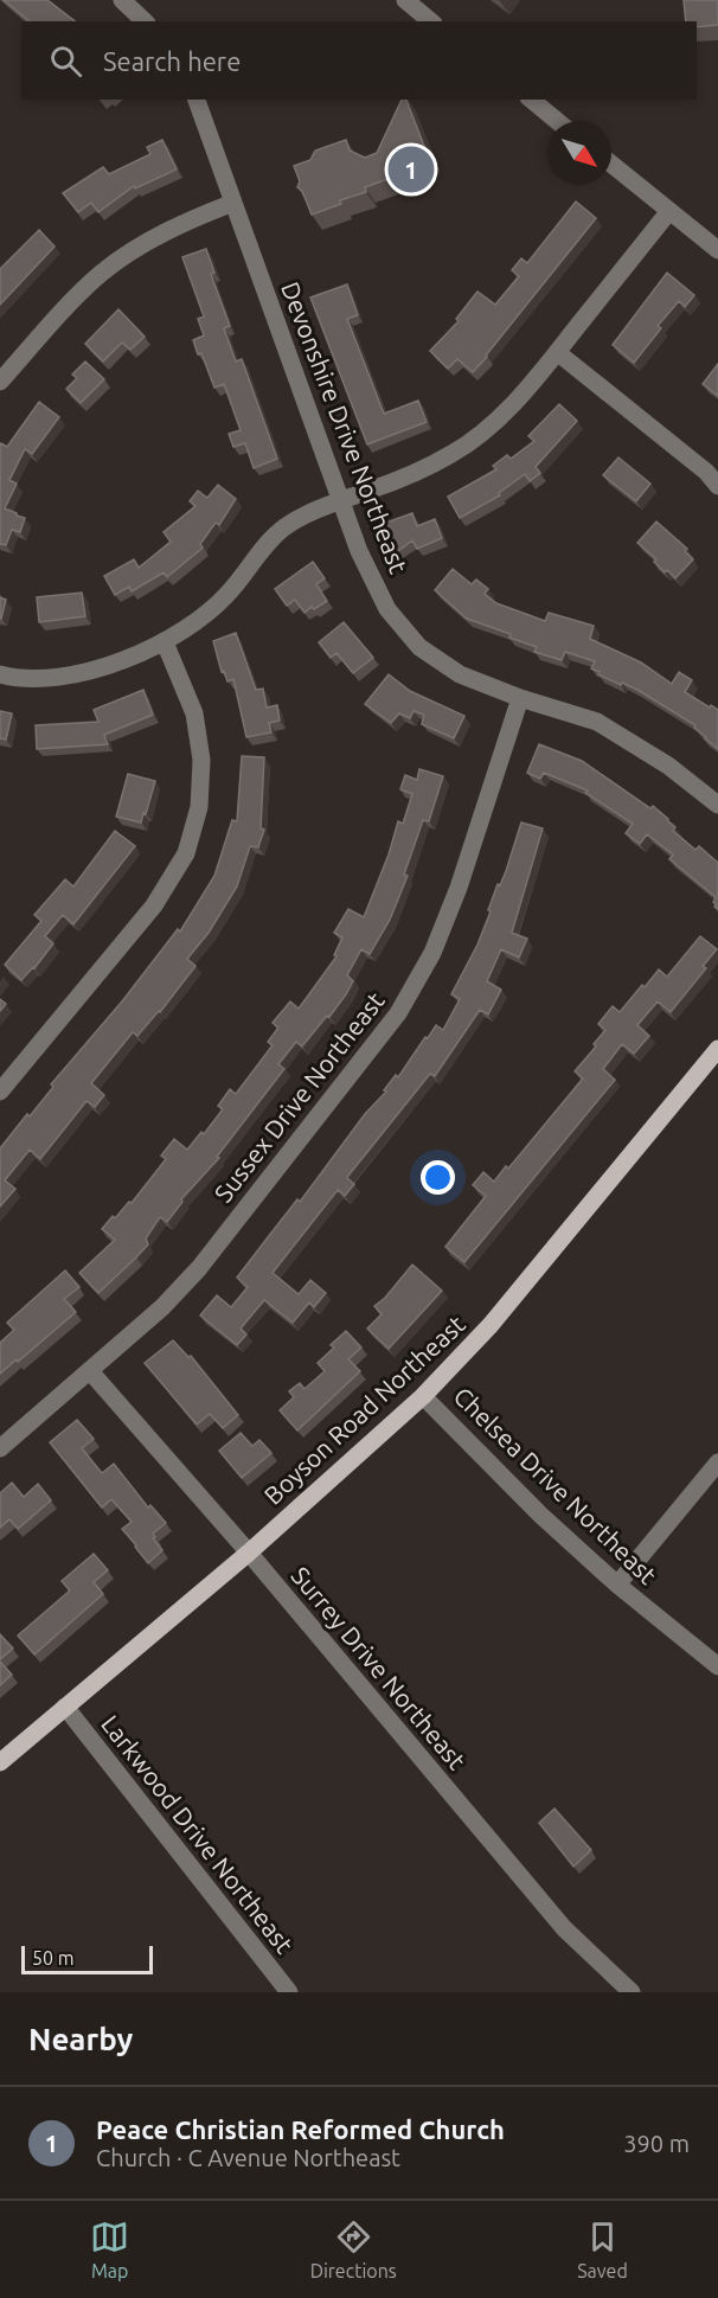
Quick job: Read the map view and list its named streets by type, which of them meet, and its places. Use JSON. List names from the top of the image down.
{
  "streets": {
    "main road": ["Boyson Road Northeast"],
    "street": [
      "Devonshire Drive Northeast",
      "Sussex Drive Northeast",
      "Chelsea Drive Northeast",
      "Surrey Drive Northeast",
      "Larkwood Drive Northeast"
    ]
  },
  "crossings": [
    ["Devonshire Drive Northeast", "Sussex Drive Northeast"],
    ["Sussex Drive Northeast", "Surrey Drive Northeast"],
    ["Boyson Road Northeast", "Chelsea Drive Northeast"],
    ["Boyson Road Northeast", "Surrey Drive Northeast"],
    ["Boyson Road Northeast", "Larkwood Drive Northeast"]
  ],
  "scale_bar": "50 m",
  "north": "bottom right",
  "page": {
    "search": "Search here",
    "pins": "1",
    "scale": "50 m",
    "heading": "Nearby",
    "list": [
      {
        "mark": "1",
        "name": "Peace Christian Reformed Church",
        "note": "Church · C Avenue Northeast",
        "value": "390 m"
      }
    ],
    "nav": ["Map", "Directions", "Saved"]
  }
}
